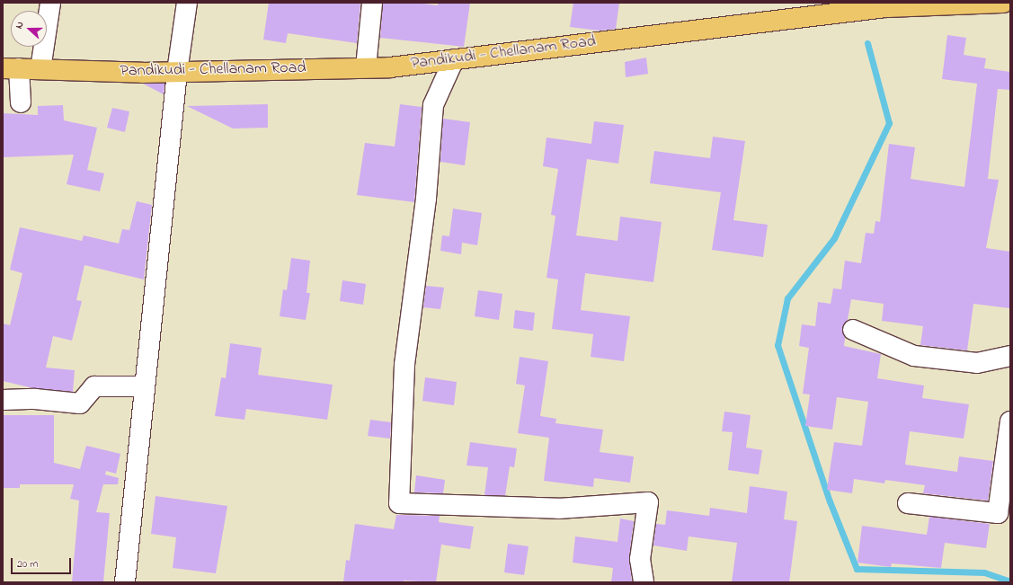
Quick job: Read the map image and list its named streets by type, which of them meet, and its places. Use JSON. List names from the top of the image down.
{
  "streets": {
    "main road": ["Pandikudi - Chellanam Road"]
  },
  "scale_bar": "20 m",
  "north": "left"
}
